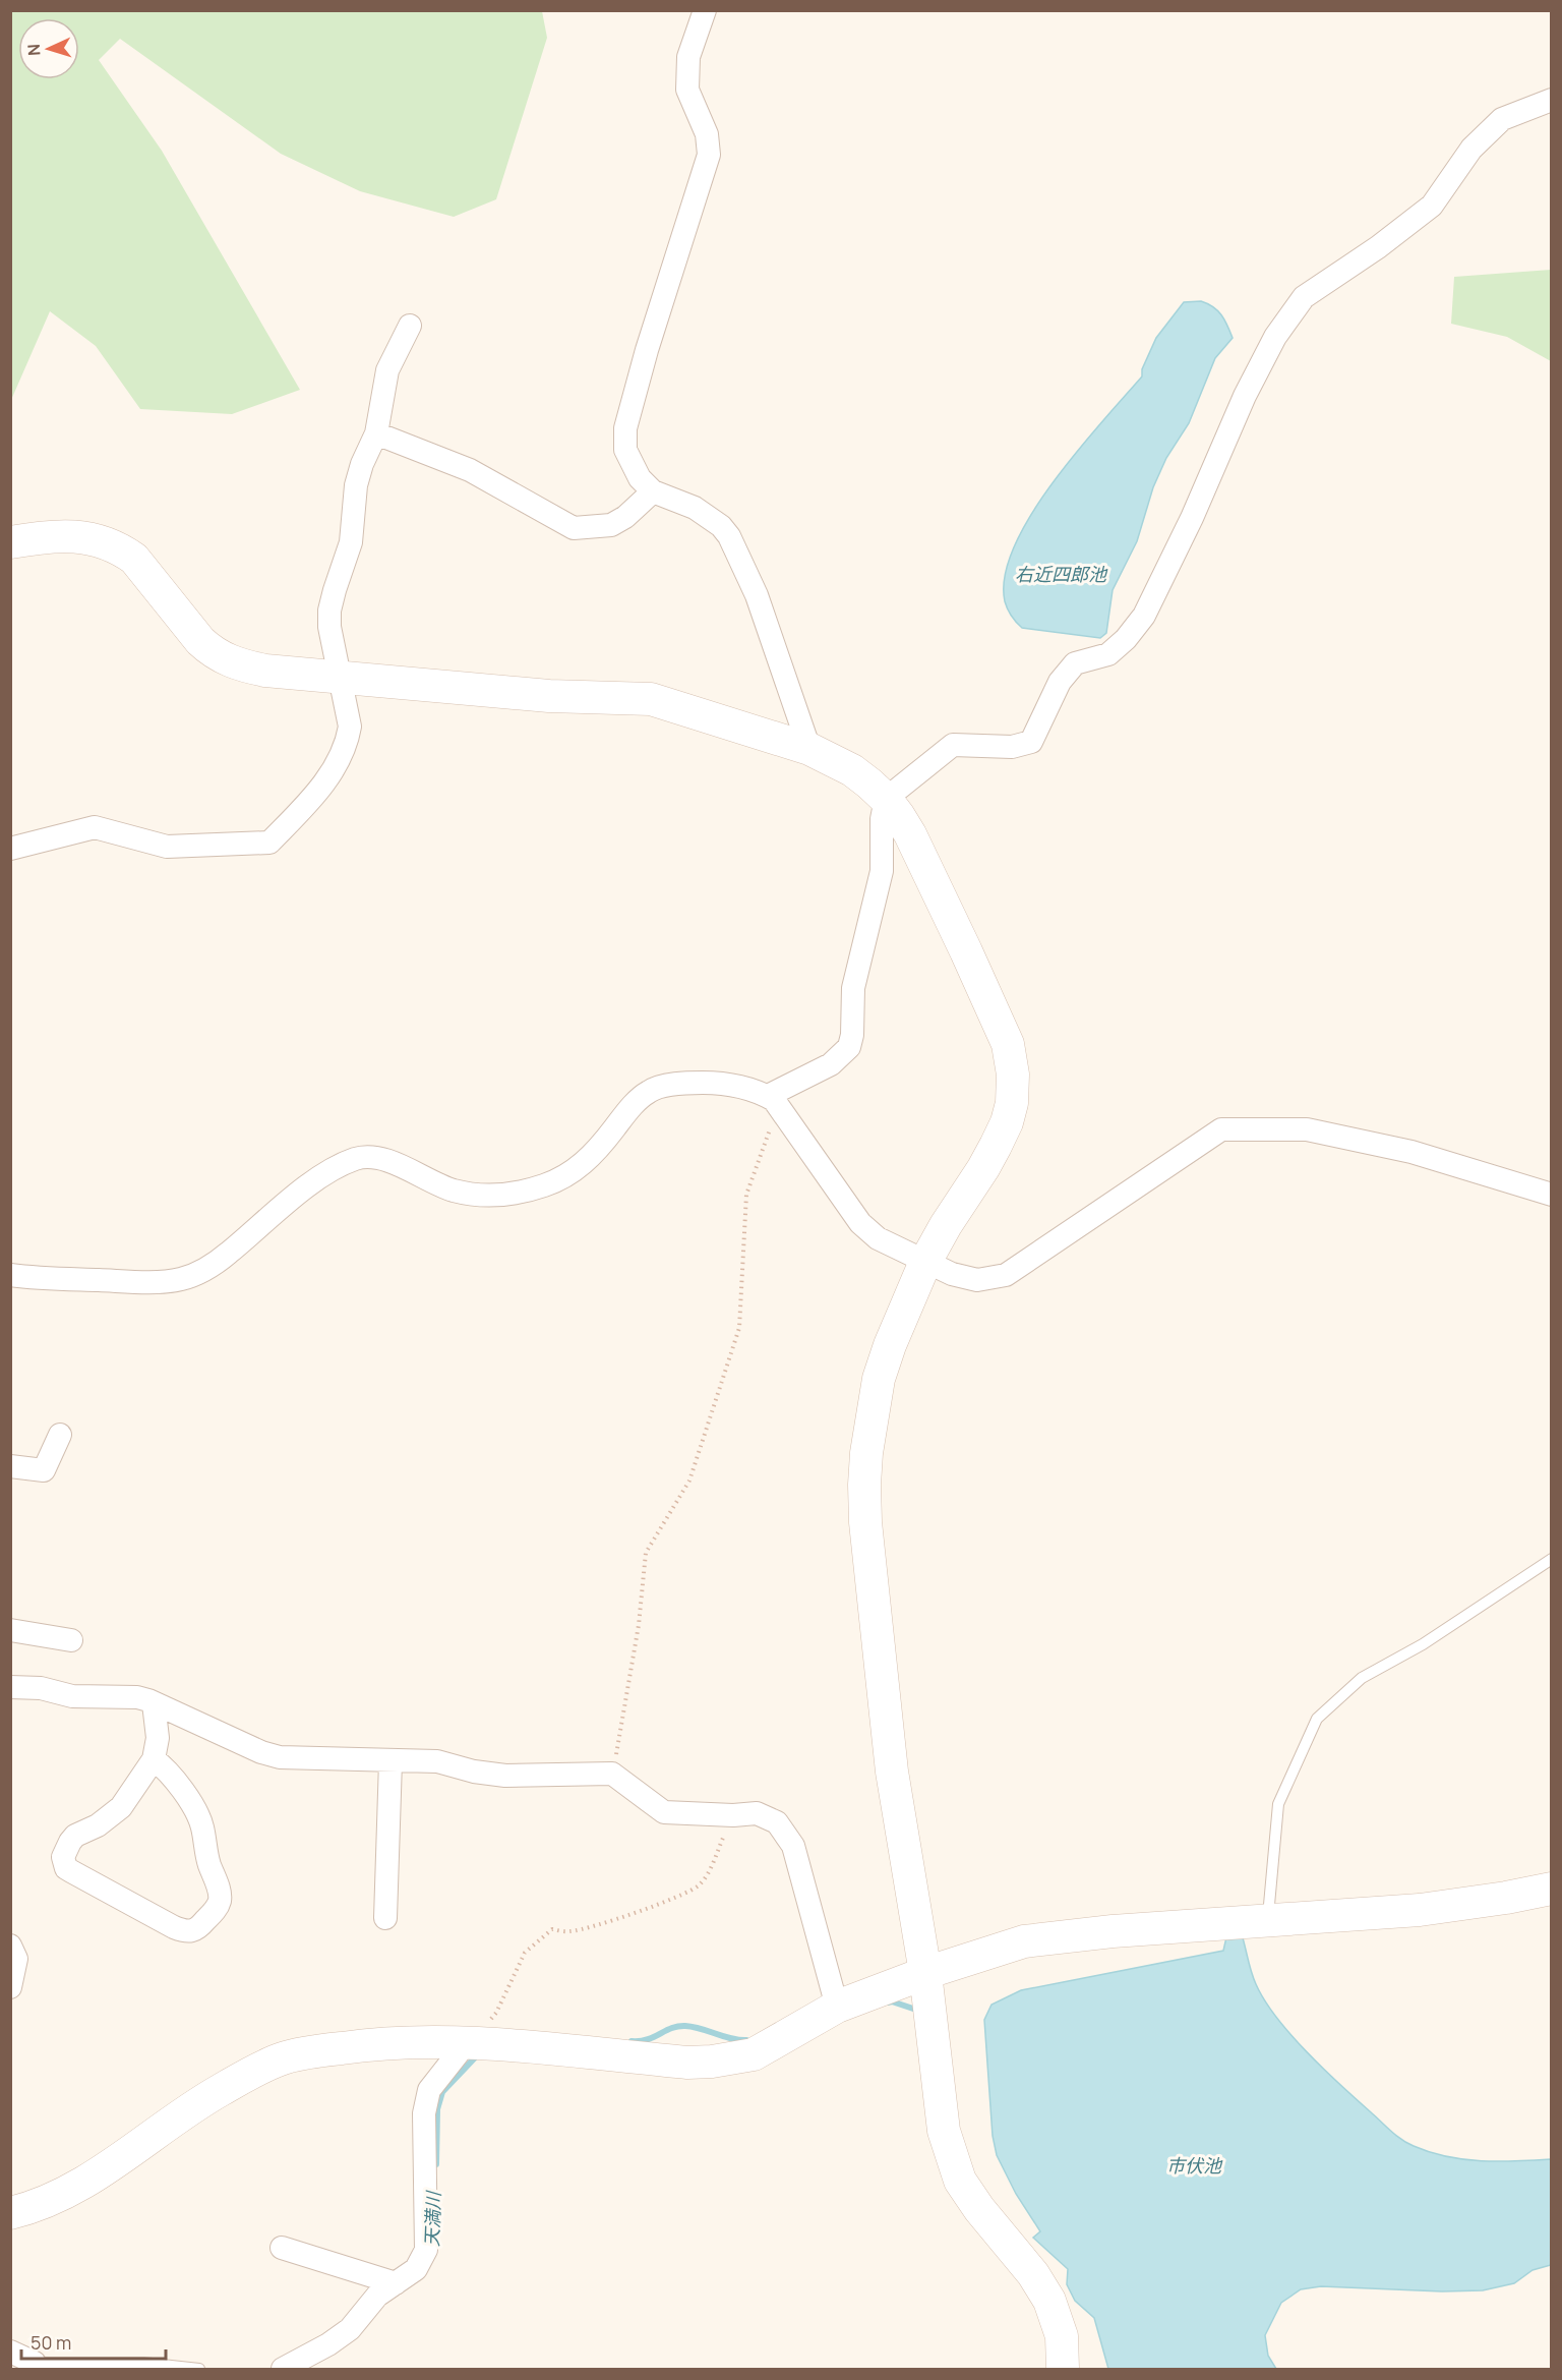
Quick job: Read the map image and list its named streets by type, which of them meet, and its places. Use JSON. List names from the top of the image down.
{
  "water": ["右近四郎池", "市伏池", "天満川"],
  "scale_bar": "50 m",
  "north": "left"
}
